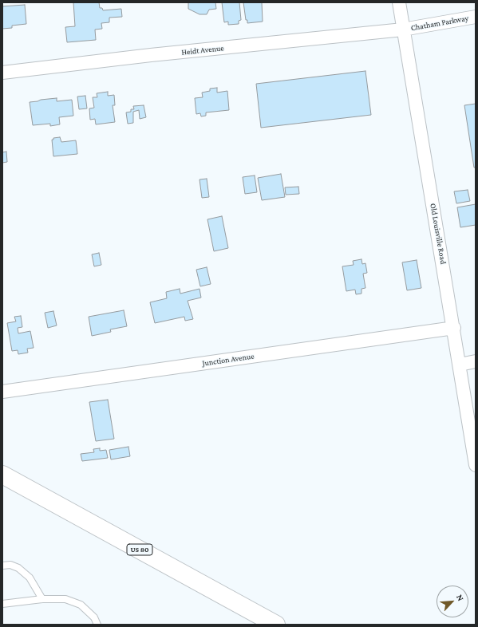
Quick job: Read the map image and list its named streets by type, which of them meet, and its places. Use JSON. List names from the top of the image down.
{
  "streets": {
    "main road": ["US 80"],
    "street": [
      "Chatham Parkway",
      "Heidt Avenue",
      "Old Louisville Road",
      "Junction Avenue"
    ]
  },
  "crossings": [
    ["Chatham Parkway", "Heidt Avenue"],
    ["Chatham Parkway", "Old Louisville Road"],
    ["Heidt Avenue", "Old Louisville Road"],
    ["Old Louisville Road", "Junction Avenue"]
  ],
  "north": "top right"
}
